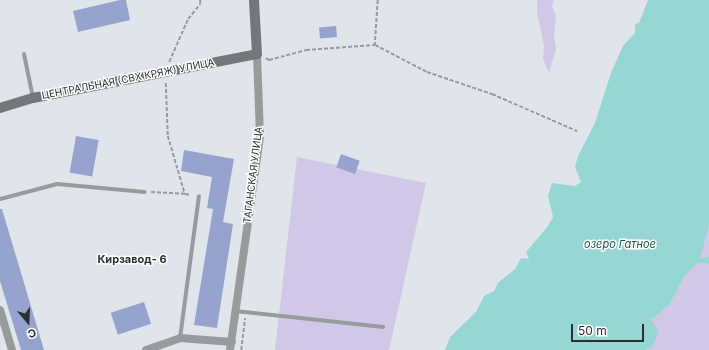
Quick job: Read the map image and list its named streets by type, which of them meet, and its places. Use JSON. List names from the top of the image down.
{
  "streets": {
    "main road": ["ЦЕНТРАЛЬНАЯ (СВХ КРЯЖ) УЛИЦА", "ТАГАНСКАЯ УЛИЦА"]
  },
  "crossings": [
    ["ЦЕНТРАЛЬНАЯ (СВХ КРЯЖ) УЛИЦА", "ТАГАНСКАЯ УЛИЦА"]
  ],
  "districts": ["Кирзавод- 6"],
  "water": ["озеро Гатное"],
  "scale_bar": "50 m",
  "north": "bottom"
}
